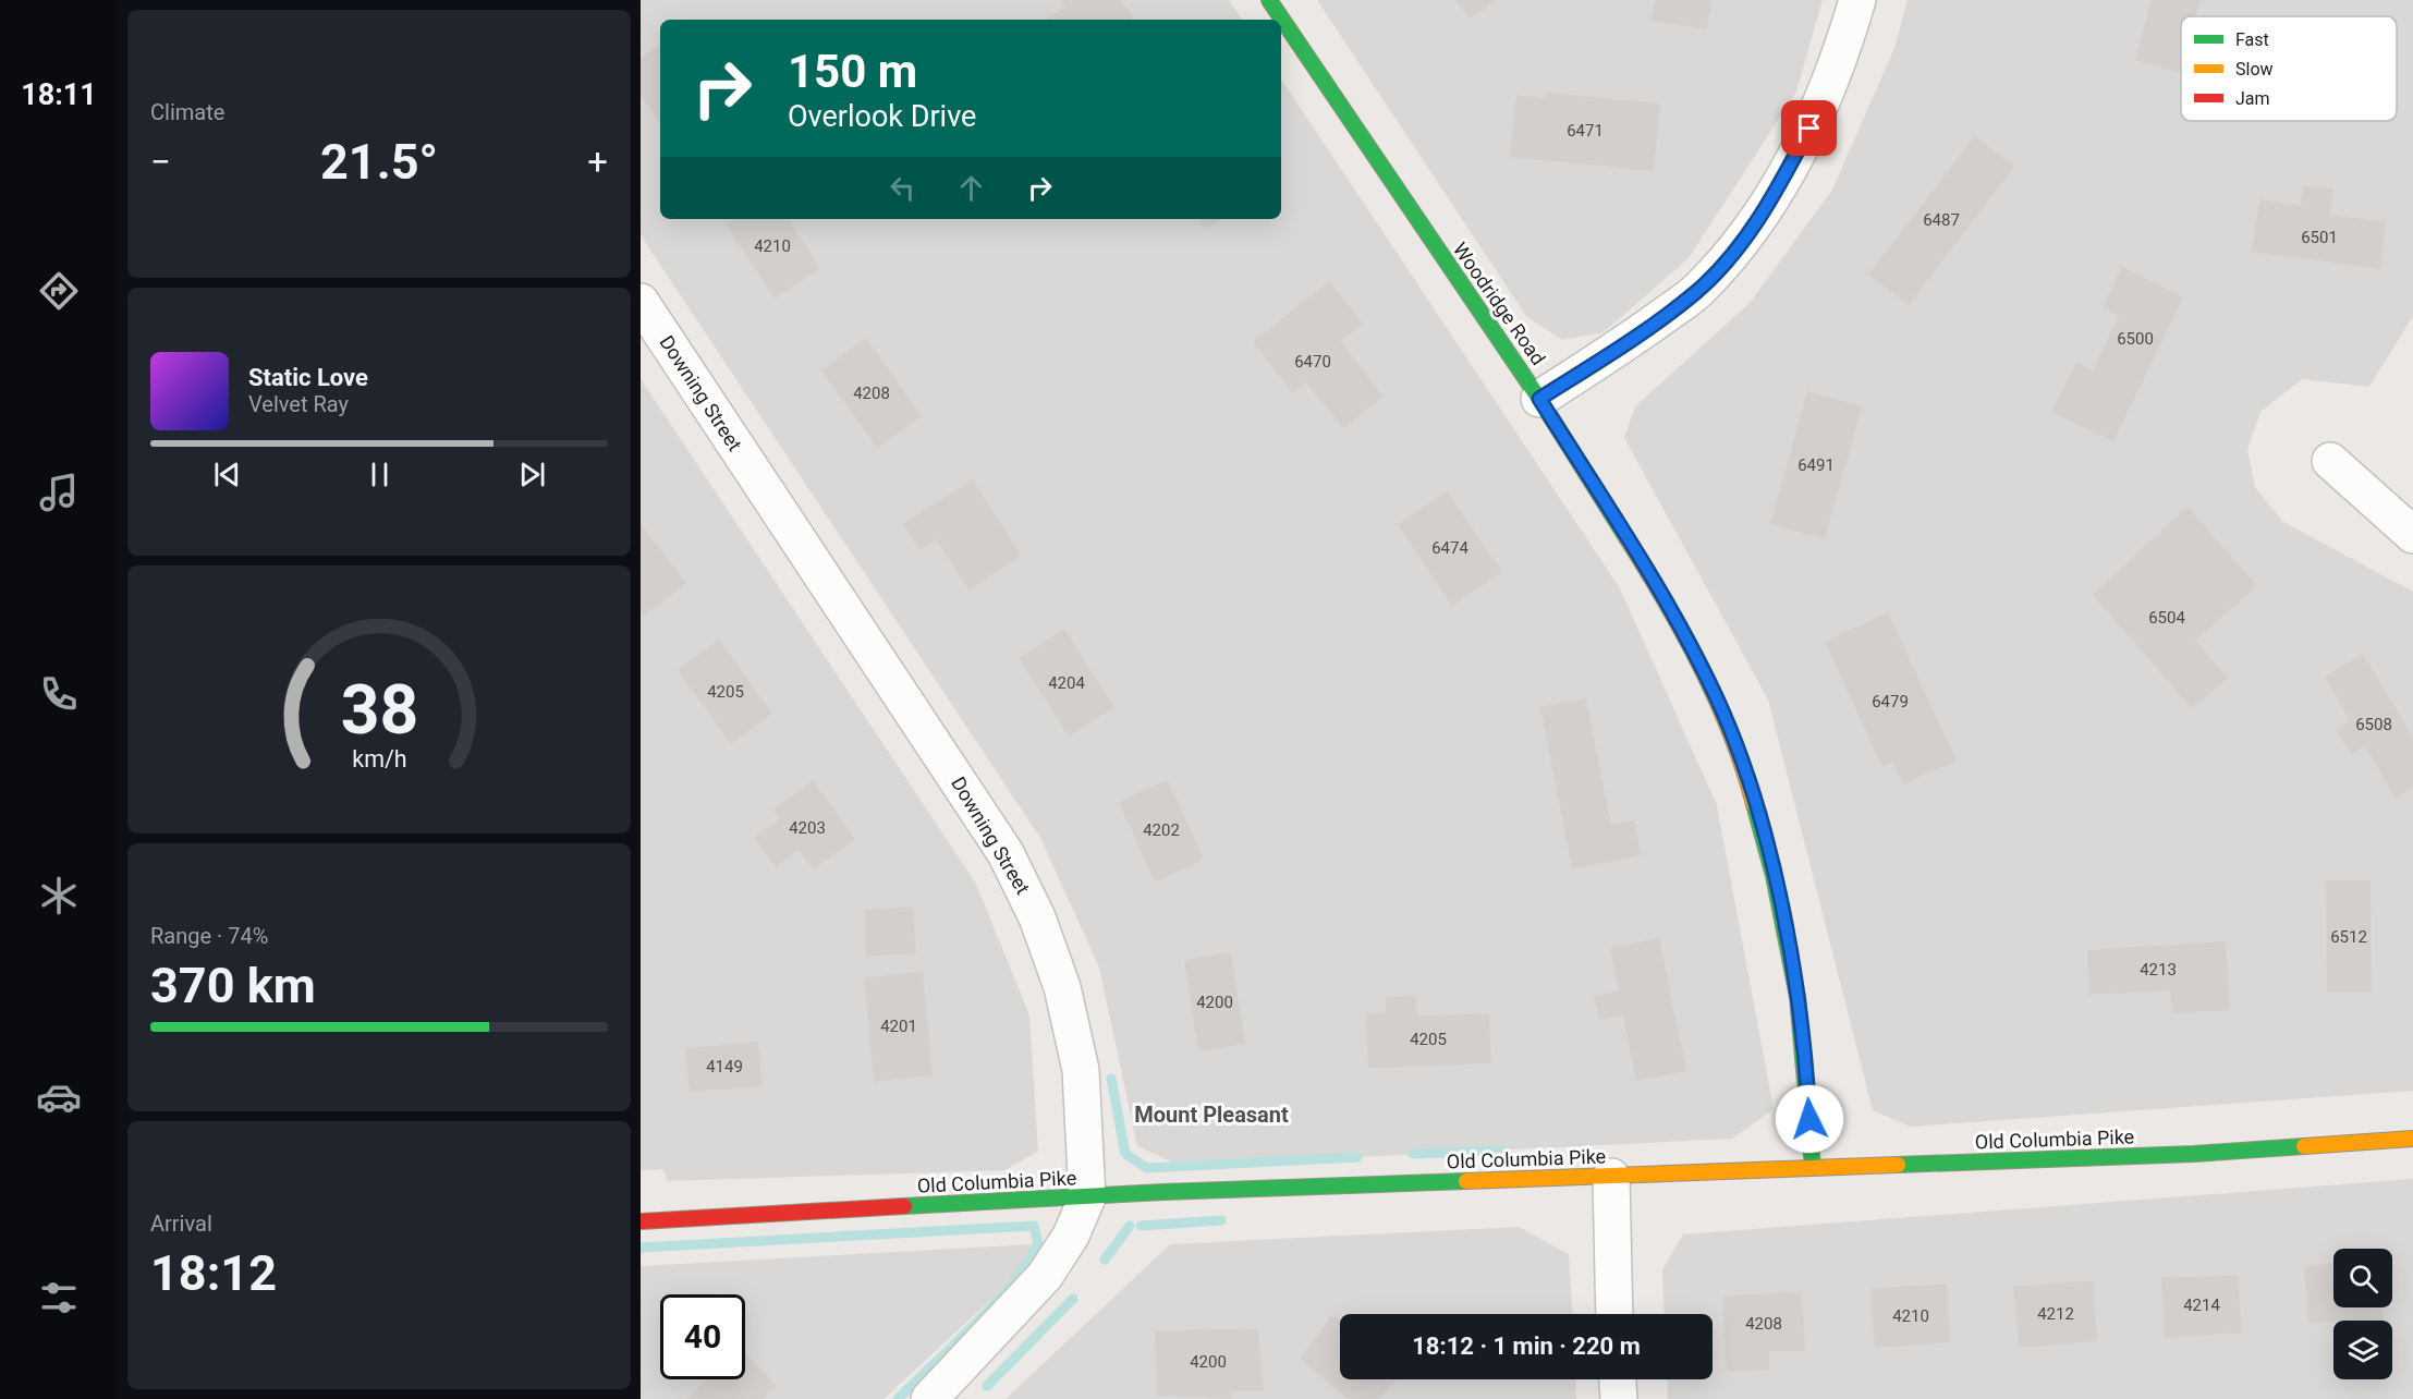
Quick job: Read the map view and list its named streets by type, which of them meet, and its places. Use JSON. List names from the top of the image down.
{
  "streets": {
    "street": ["Woodridge Road", "Downing Street", "Old Columbia Pike"]
  },
  "crossings": [
    ["Woodridge Road", "Old Columbia Pike"],
    ["Downing Street", "Old Columbia Pike"]
  ],
  "districts": ["Mount Pleasant"],
  "house_numbers": [
    "6471",
    "6487",
    "6501",
    "4210",
    "6500",
    "6470",
    "4208",
    "6491",
    "6474",
    "6504",
    "4204",
    "4205",
    "6479",
    "6508",
    "4203",
    "4202",
    "6512",
    "4213",
    "4200",
    "4201",
    "4205",
    "4149",
    "4214",
    "4212",
    "4210",
    "4208",
    "4200"
  ],
  "legend": ["Fast", "Slow", "Jam"],
  "page": {
    "tabs": "18:11",
    "tile": [
      "Climate",
      ["Range · 74%", "370 km"],
      ["Arrival", "18:12"]
    ],
    "turn": ["150 m", "Overlook Drive"],
    "heat": ["−", "21.5°", "+"],
    "song": ["Static Love", "Velvet Ray"],
    "limit": "40",
    "trip": "18:12 · 1 min · 220 m",
    "gauge": ["38", "km/h"]
  }
}
